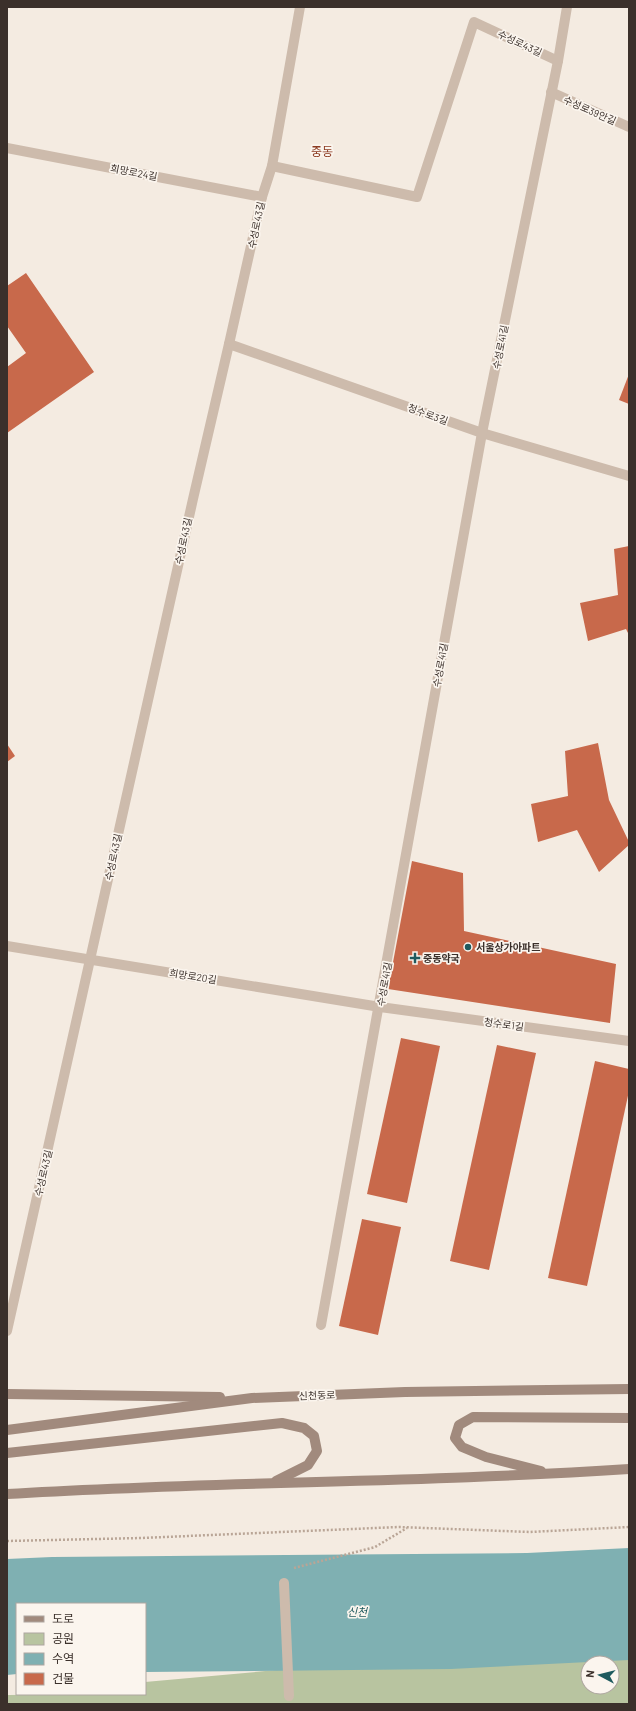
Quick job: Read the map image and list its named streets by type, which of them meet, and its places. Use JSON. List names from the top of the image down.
{
  "streets": {
    "main road": ["신천동로"],
    "street": [
      "수성로43길",
      "수성로39안길",
      "희망로24길",
      "수성로41길",
      "청수로3길",
      "희망로20길",
      "청수로1길"
    ]
  },
  "crossings": [
    ["수성로43길", "희망로24길"],
    ["수성로43길", "수성로41길"],
    ["수성로43길", "청수로3길"],
    ["수성로43길", "희망로20길"],
    ["수성로39안길", "수성로41길"],
    ["수성로41길", "청수로3길"],
    ["수성로41길", "희망로20길"],
    ["수성로41길", "청수로1길"],
    ["희망로20길", "청수로1길"]
  ],
  "districts": ["중동"],
  "water": ["신천"],
  "places": {
    "other": ["서울상가아파트"],
    "health": ["중동약국"]
  },
  "legend": [
    "도로",
    "공원",
    "수역",
    "건물"
  ],
  "north": "left"
}
